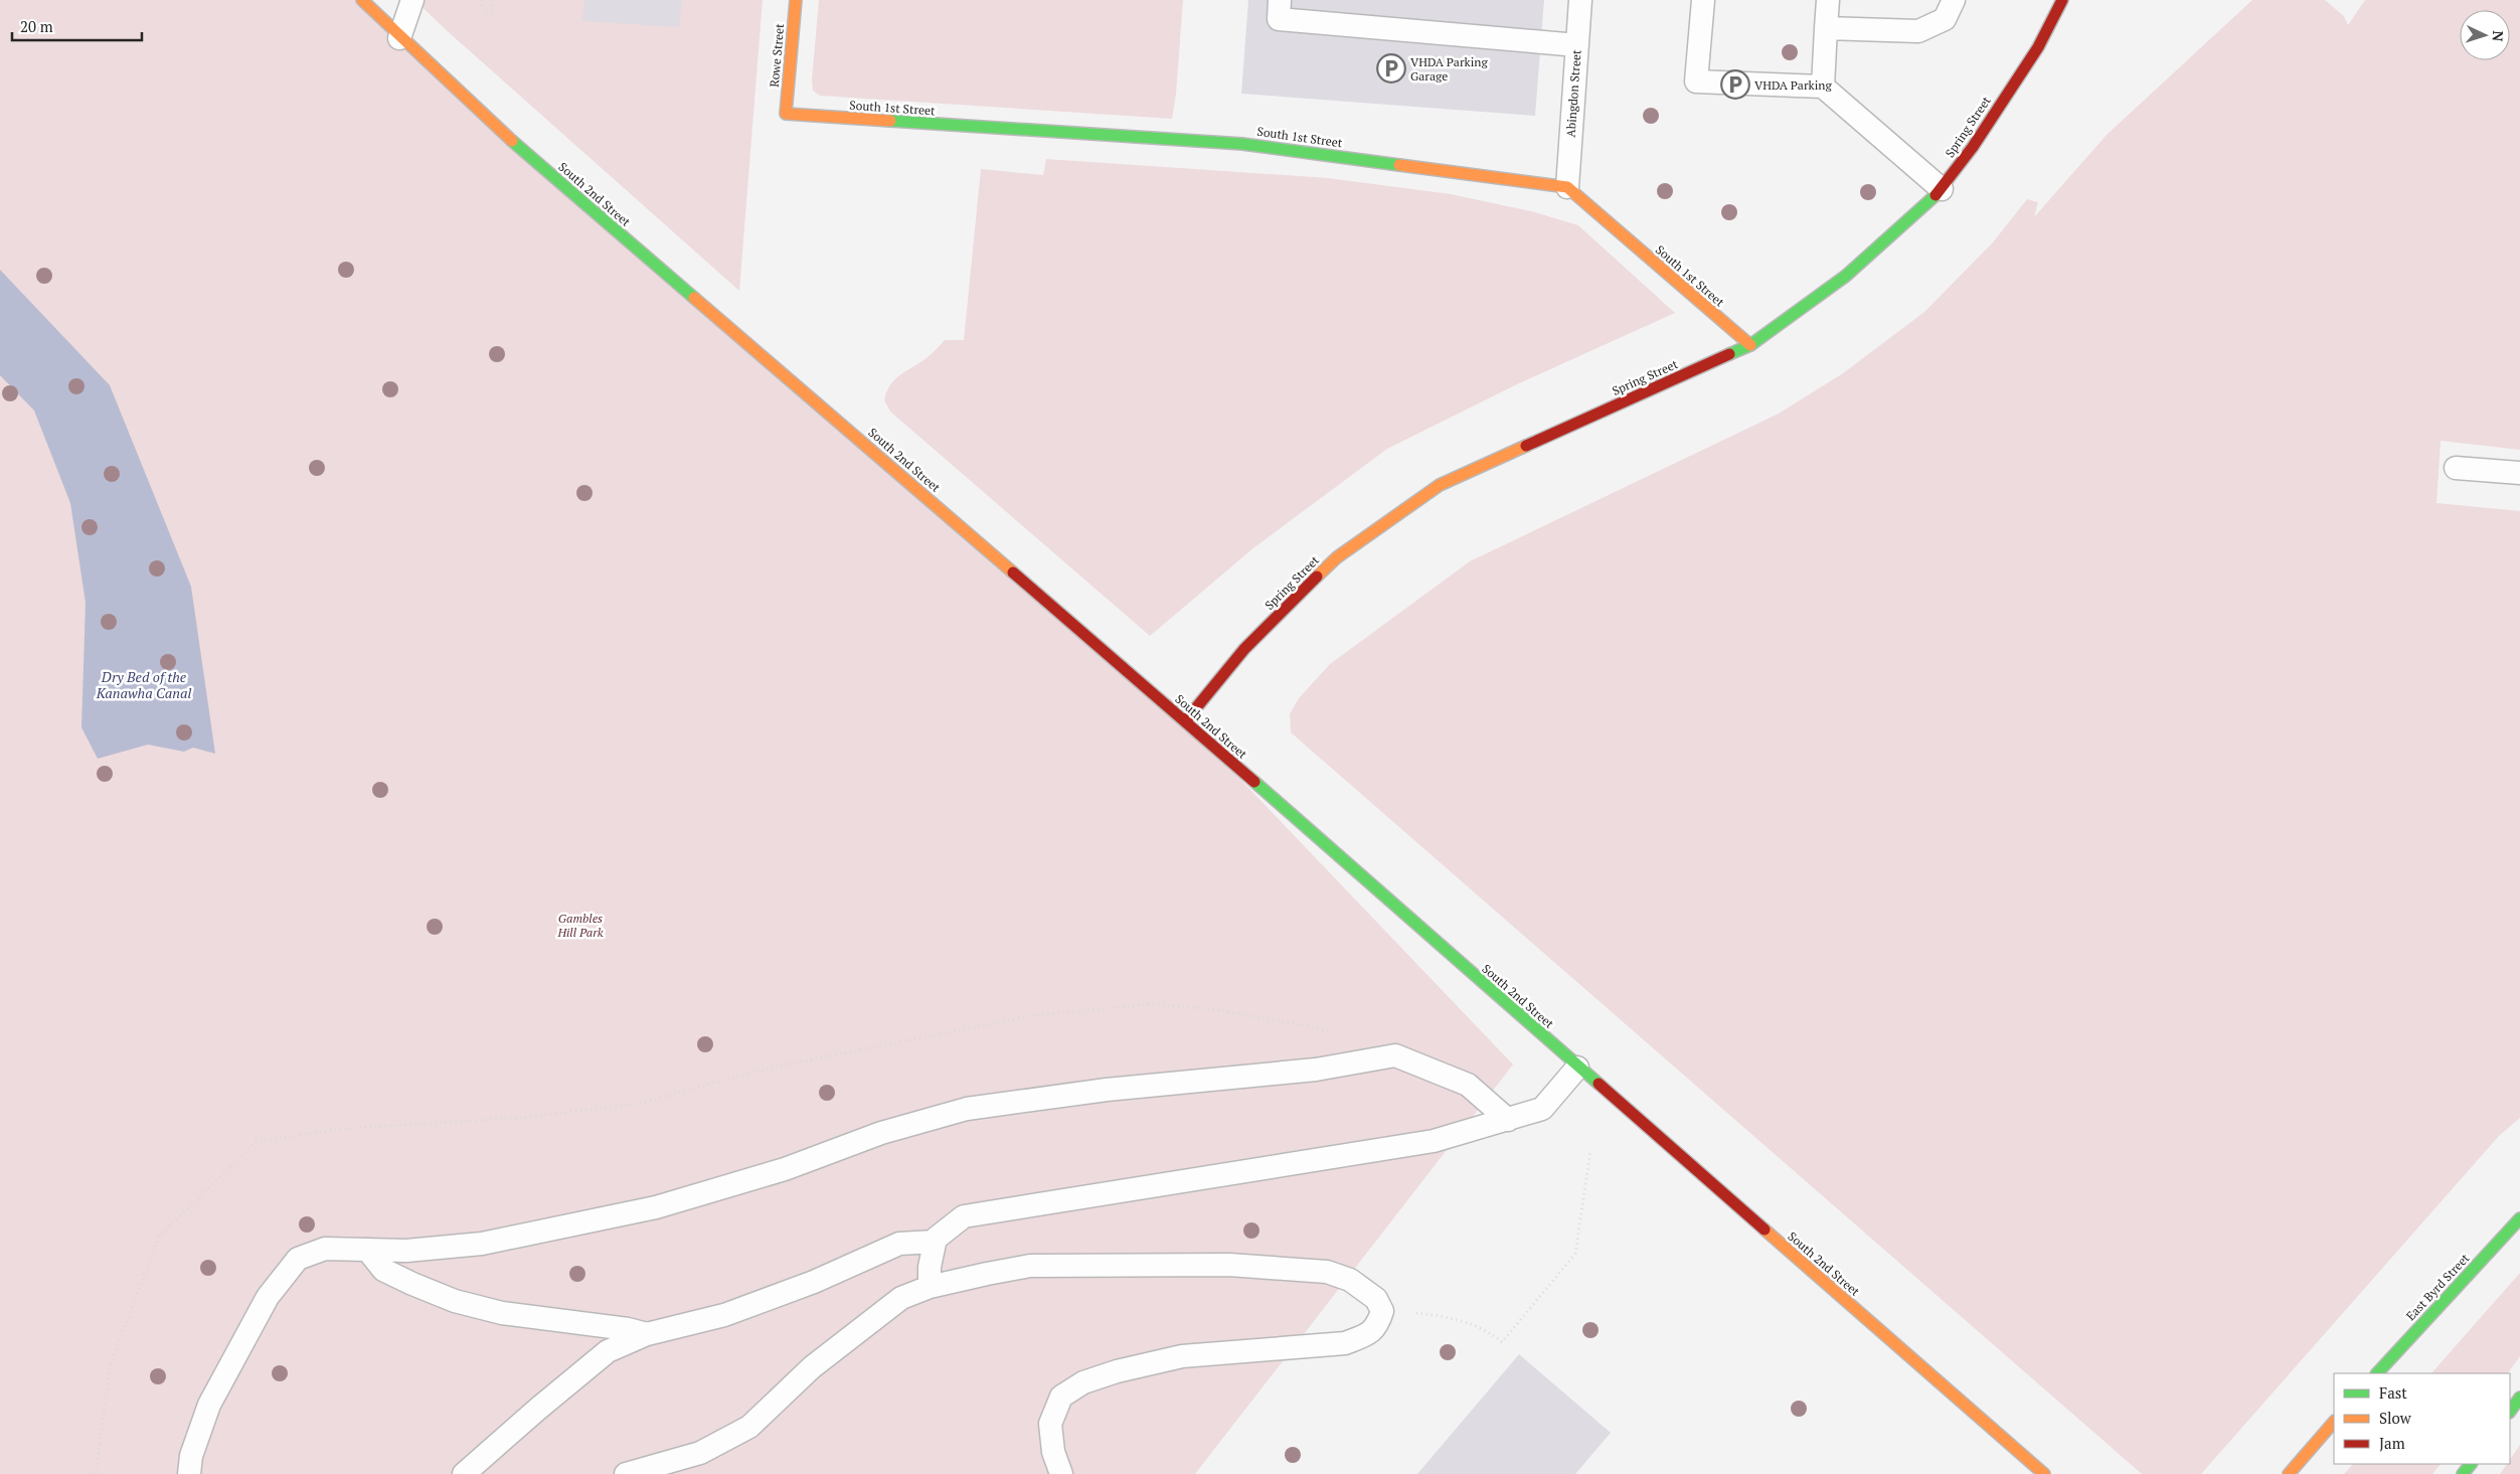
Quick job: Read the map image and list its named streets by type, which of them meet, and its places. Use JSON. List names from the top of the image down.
{
  "streets": {
    "main road": [
      "Rowe Street",
      "South 1st Street",
      "Spring Street",
      "South 2nd Street",
      "East Byrd Street"
    ],
    "lane": ["Abingdon Street"]
  },
  "crossings": [
    ["Rowe Street", "South 1st Street"],
    ["Abingdon Street", "South 1st Street"],
    ["South 1st Street", "Spring Street"],
    ["Spring Street", "South 2nd Street"]
  ],
  "water": ["Dry Bed of the Kanawha Canal"],
  "parks": ["Gambles Hill Park"],
  "places": {
    "parking": ["VHDA Parking Garage", "VHDA Parking"]
  },
  "legend": ["Fast", "Slow", "Jam"],
  "scale_bar": "20 m",
  "north": "right"
}
